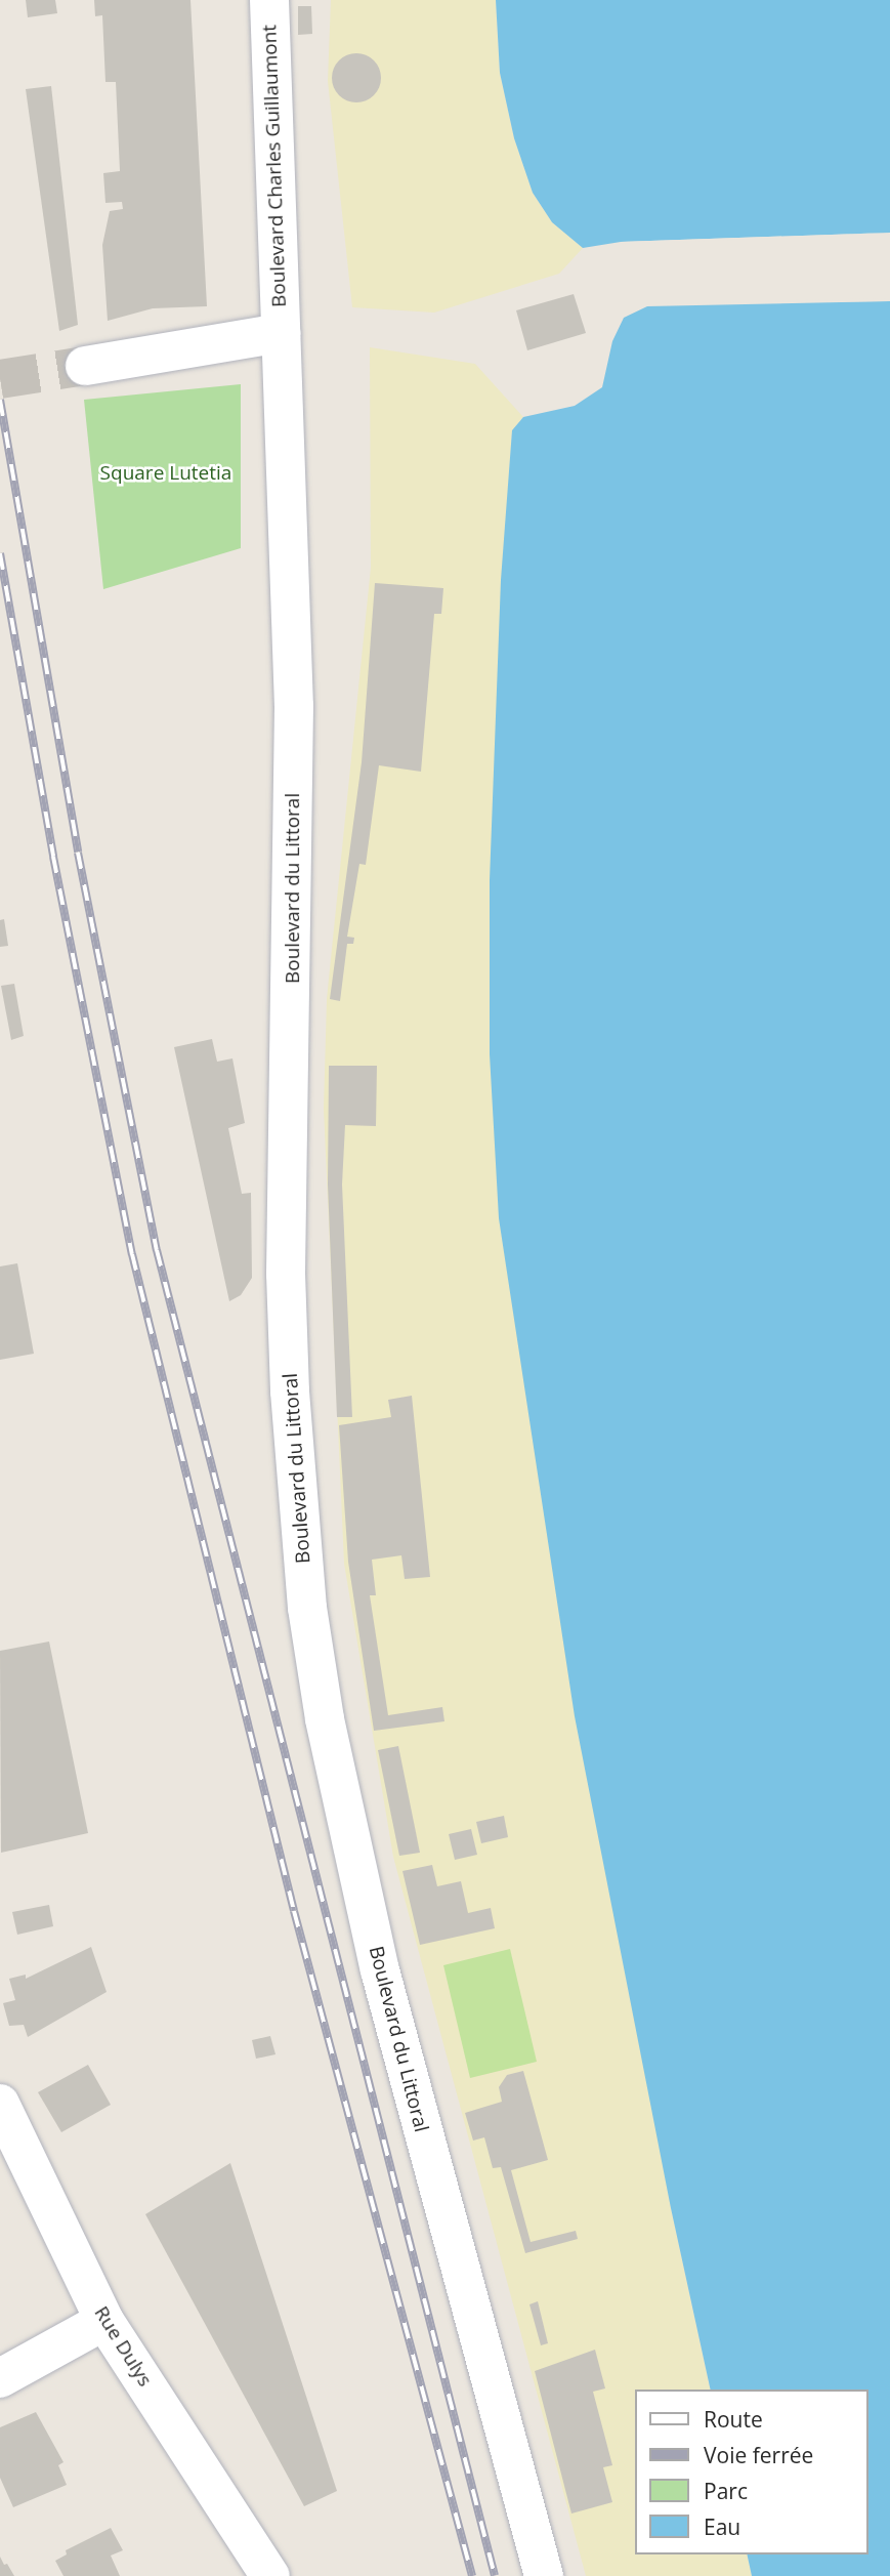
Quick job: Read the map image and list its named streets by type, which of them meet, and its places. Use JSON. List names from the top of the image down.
{
  "streets": {
    "main road": ["Boulevard Charles Guillaumont", "Boulevard du Littoral", "Rue Dulys"]
  },
  "crossings": [
    ["Boulevard Charles Guillaumont", "Boulevard du Littoral"]
  ],
  "parks": ["Square Lutetia"],
  "legend": [
    "Route",
    "Voie ferrée",
    "Parc",
    "Eau"
  ]
}
